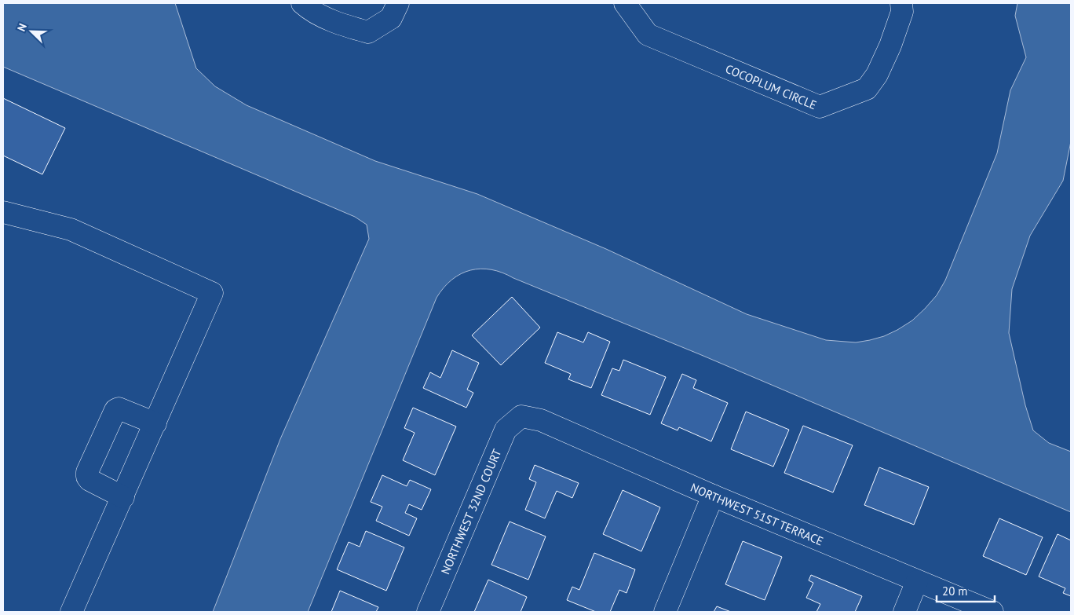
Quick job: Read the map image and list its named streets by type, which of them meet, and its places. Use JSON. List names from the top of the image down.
{
  "streets": {
    "street": ["COCOPLUM CIRCLE", "NORTHWEST 32ND COURT", "NORTHWEST 51ST TERRACE"]
  },
  "crossings": [
    ["NORTHWEST 32ND COURT", "NORTHWEST 51ST TERRACE"]
  ],
  "scale_bar": "20 m",
  "north": "top left"
}
